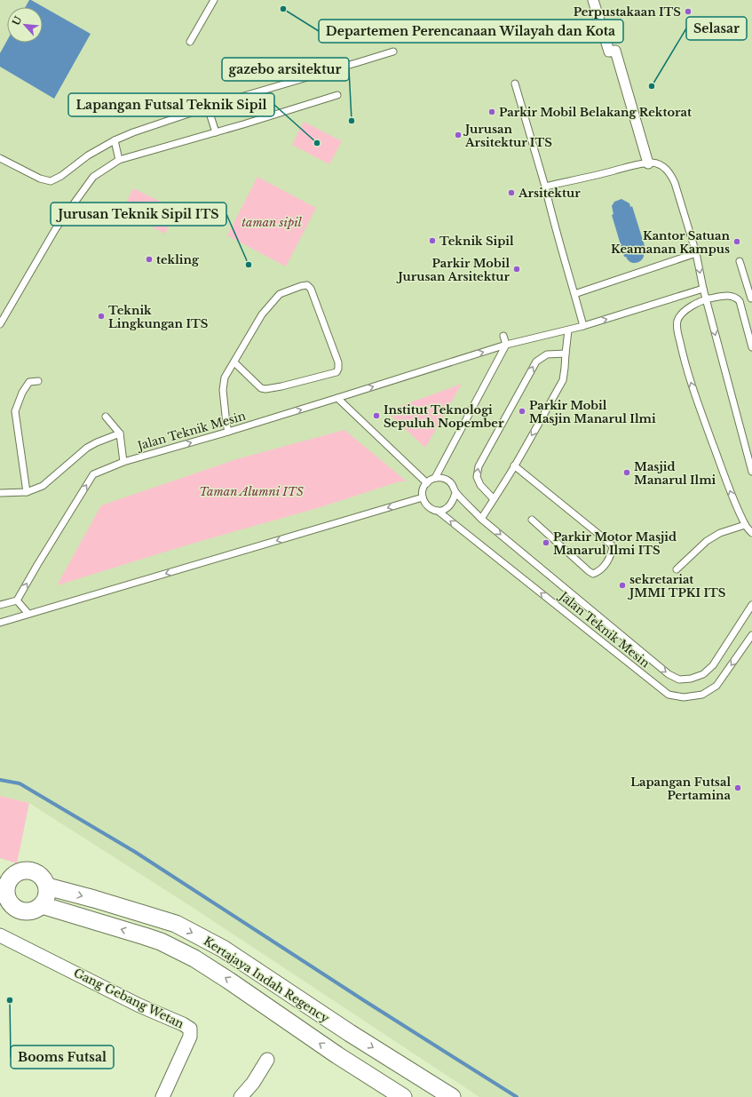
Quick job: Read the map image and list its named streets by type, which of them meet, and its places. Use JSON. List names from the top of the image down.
{
  "streets": {
    "street": ["Kertajaya Indah Regency", "Gang Gebang Wetan"],
    "lane": ["Jalan Teknik Mesin"]
  },
  "parks": ["taman sipil", "Taman Alumni ITS"],
  "places": [
    "Departemen Perencanaan Wilayah dan Kota",
    "Perpustakaan ITS",
    "Selasar",
    "Parkir Mobil Belakang Rektorat",
    "gazebo arsitektur",
    "Jurusan Arsitektur ITS",
    "Lapangan Futsal Teknik Sipil",
    "Arsitektur",
    "Teknik Sipil",
    "Kantor Satuan Keamanan Kampus",
    "tekling",
    "Jurusan Teknik Sipil ITS",
    "Parkir Mobil Jurusan Arsitektur",
    "Teknik Lingkungan ITS",
    "Parkir Mobil Masjin Manarul Ilmi",
    "Institut Teknologi Sepuluh Nopember",
    "Masjid Manarul Ilmi",
    "Parkir Motor Masjid Manarul Ilmi ITS",
    "sekretariat JMMI TPKI ITS",
    "Lapangan Futsal Pertamina",
    "Booms Futsal"
  ],
  "north": "top left"
}
